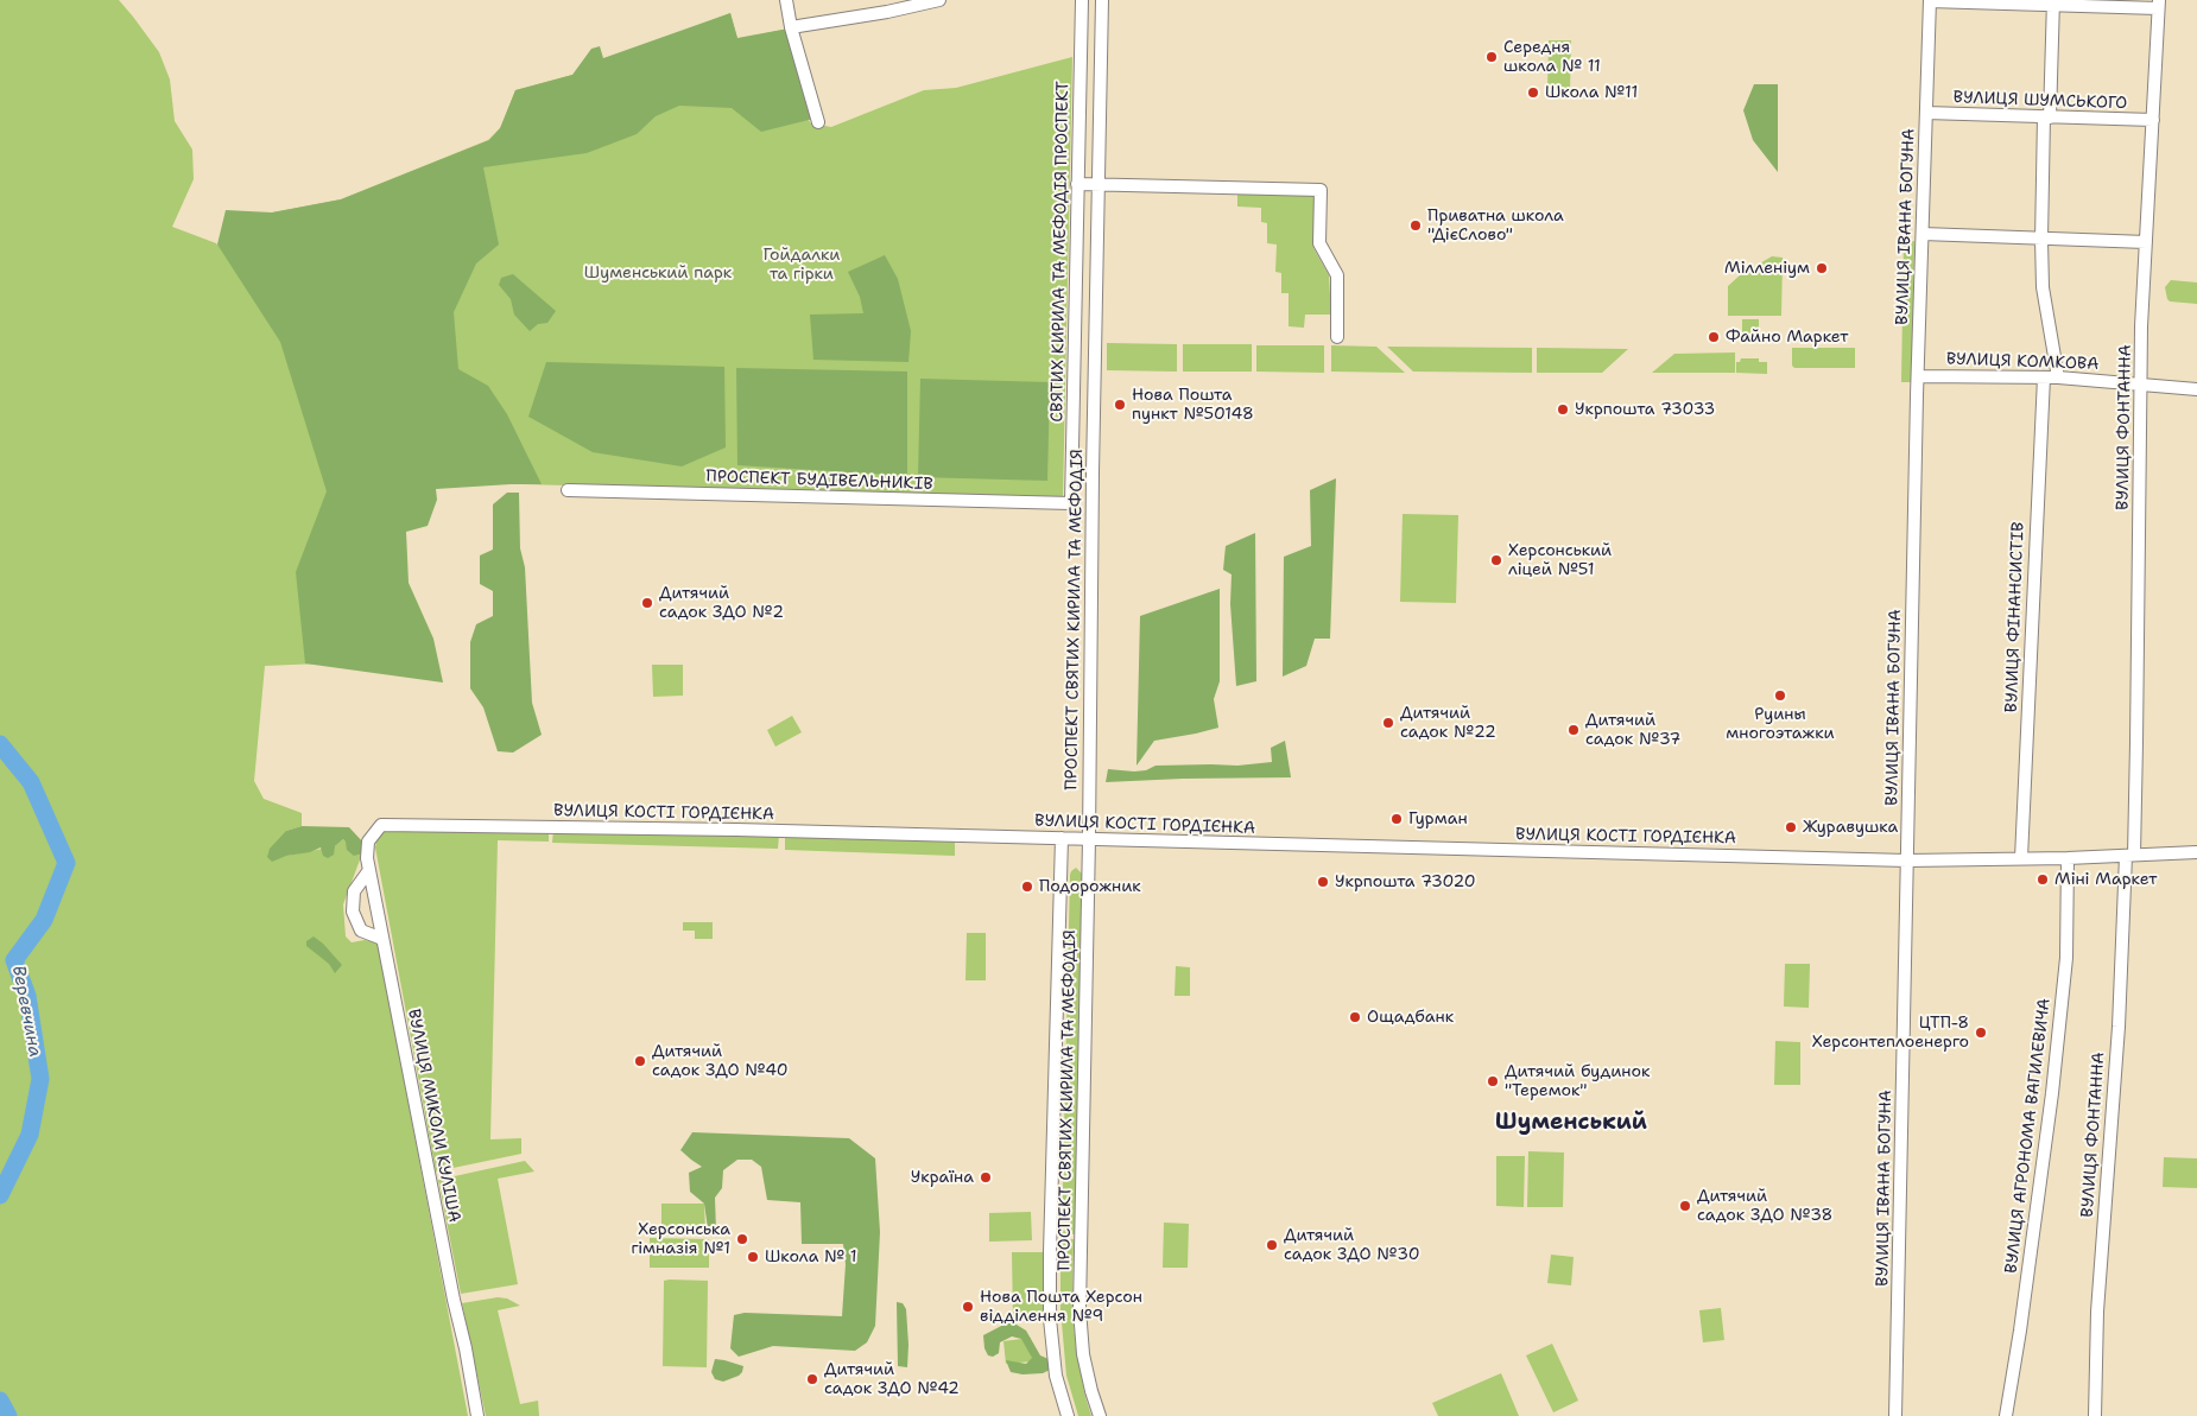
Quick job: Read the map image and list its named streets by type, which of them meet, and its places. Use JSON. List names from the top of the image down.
{
  "streets": {
    "street": [
      "ВУЛИЦЯ ШУМСЬКОГО",
      "ВУЛИЦЯ ІВАНА БОГУНА",
      "СВЯТИХ КИРИЛА ТА МЕФОДІЯ ПРОСПЕКТ",
      "ВУЛИЦЯ КОМКОВА",
      "ВУЛИЦЯ ФОНТАННА",
      "ПРОСПЕКТ БУДІВЕЛЬНИКІВ",
      "ВУЛИЦЯ ФІНАНСИСТІВ",
      "ПРОСПЕКТ СВЯТИХ КИРИЛА ТА МЕФОДІЯ",
      "ВУЛИЦЯ КОСТІ ГОРДІЄНКА",
      "ВУЛИЦЯ МИКОЛИ КУЛІША",
      "ВУЛИЦЯ АГРОНОМА ВАГИЛЕВИЧА"
    ]
  },
  "crossings": [
    ["ВУЛИЦЯ ШУМСЬКОГО", "ВУЛИЦЯ ІВАНА БОГУНА"],
    ["ВУЛИЦЯ ШУМСЬКОГО", "ВУЛИЦЯ ФОНТАННА"],
    ["ВУЛИЦЯ ІВАНА БОГУНА", "ВУЛИЦЯ КОМКОВА"],
    ["ВУЛИЦЯ ІВАНА БОГУНА", "ВУЛИЦЯ КОСТІ ГОРДІЄНКА"],
    ["СВЯТИХ КИРИЛА ТА МЕФОДІЯ ПРОСПЕКТ", "ПРОСПЕКТ БУДІВЕЛЬНИКІВ"],
    ["ВУЛИЦЯ КОМКОВА", "ВУЛИЦЯ ФОНТАННА"],
    ["ВУЛИЦЯ КОМКОВА", "ВУЛИЦЯ ФІНАНСИСТІВ"],
    ["ВУЛИЦЯ ФІНАНСИСТІВ", "ВУЛИЦЯ КОСТІ ГОРДІЄНКА"],
    ["ПРОСПЕКТ СВЯТИХ КИРИЛА ТА МЕФОДІЯ", "ВУЛИЦЯ КОСТІ ГОРДІЄНКА"],
    ["ВУЛИЦЯ КОСТІ ГОРДІЄНКА", "ВУЛИЦЯ МИКОЛИ КУЛІША"]
  ],
  "districts": ["Шуменський"],
  "water": ["Веревчина"],
  "parks": ["Гойдалки та гірки", "Шуменський парк"],
  "places": [
    "Середня школа № 11",
    "Школа №11",
    "Приватна школа \"ДієСлово\"",
    "Мілленіум",
    "Файно Маркет",
    "Нова Пошта пункт №50148",
    "Укрпошта 73033",
    "Херсонський ліцей №51",
    "Дитячий садок ЗДО №2",
    "Руины многоэтажки",
    "Дитячий садок №22",
    "Дитячий садок №37",
    "Гурман",
    "Журавушка",
    "Міні Маркет",
    "Укрпошта 73020",
    "Подорожник",
    "Ощадбанк",
    "ЦТП-8 Херсонтеплоенерго",
    "Дитячий садок ЗДО №40",
    "Дитячий будинок \"Теремок\"",
    "Україна",
    "Дитячий садок ЗДО №38",
    "Херсонська гімназія №1",
    "Дитячий садок ЗДО №30",
    "Школа № 1",
    "Нова Пошта Херсон відділення №9",
    "Дитячий садок ЗДО №42"
  ]
}
